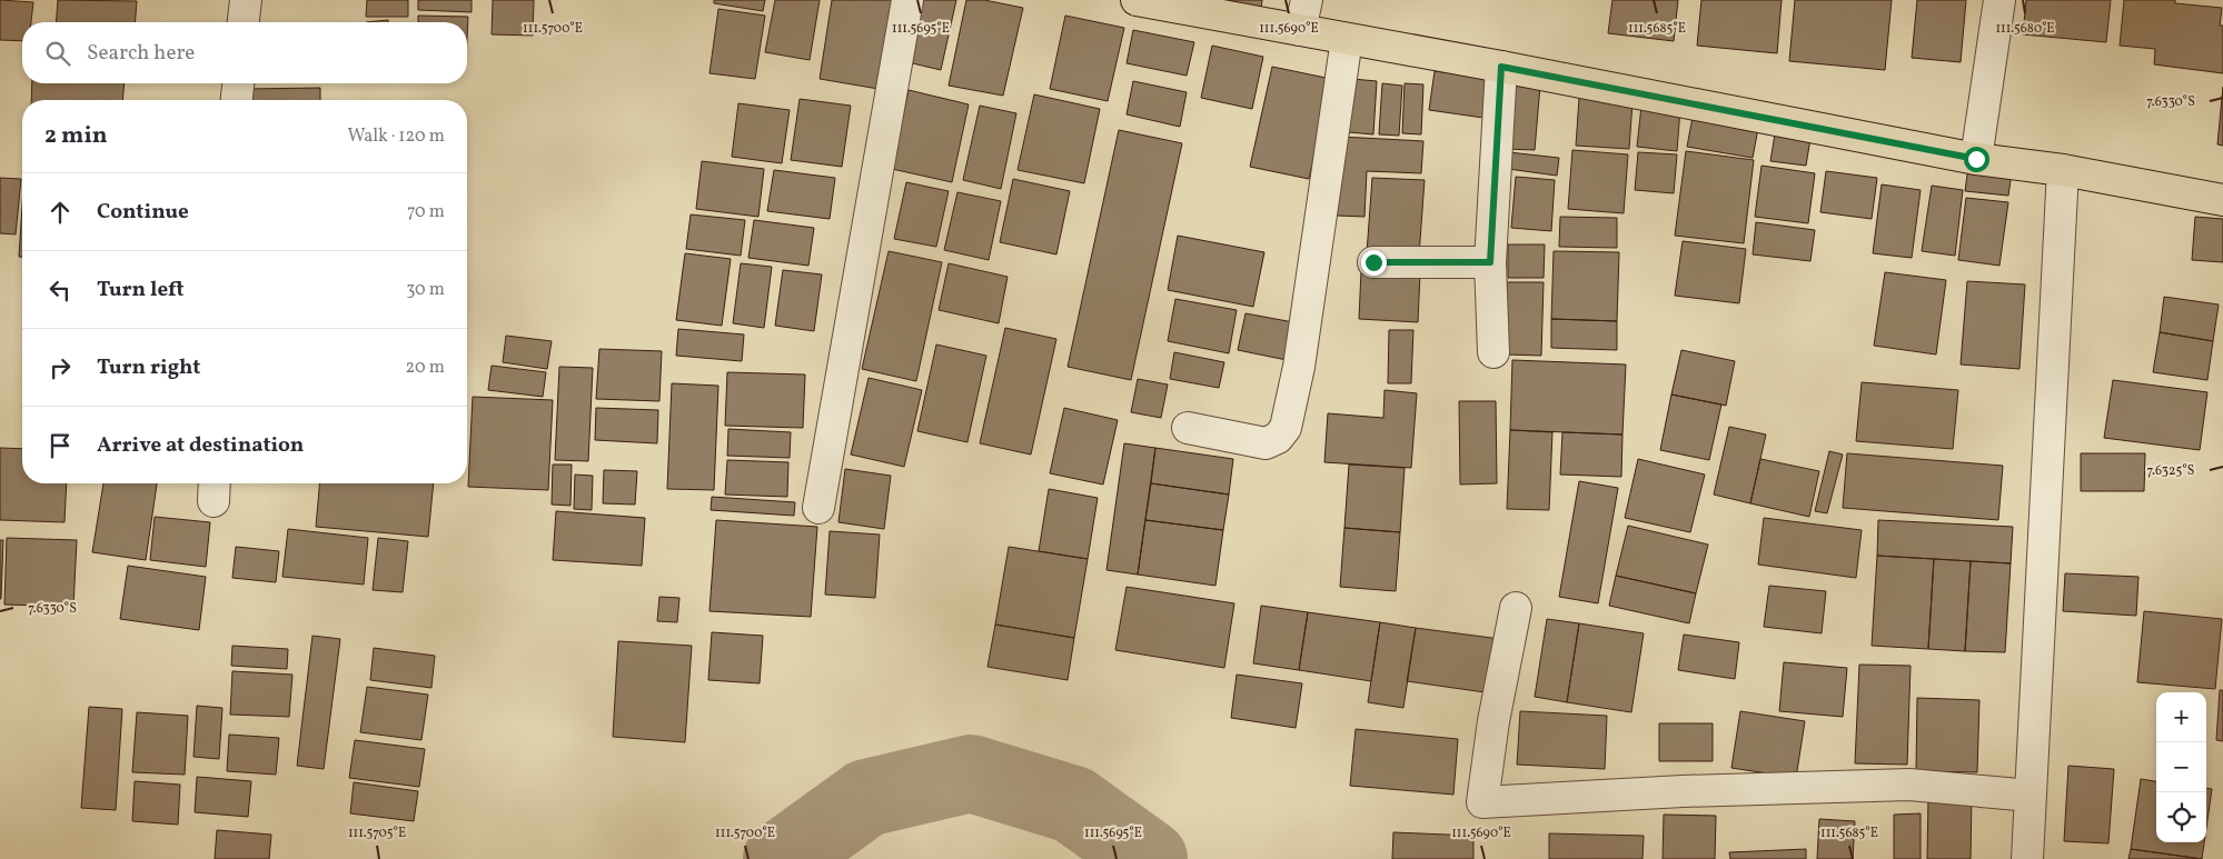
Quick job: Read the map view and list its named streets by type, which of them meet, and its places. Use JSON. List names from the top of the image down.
{
  "page": {
    "search": "Search here",
    "heading": ["2 min", "Walk · 120 m"],
    "list": [
      ["Continue", "70 m"],
      ["Turn left", "30 m"],
      ["Turn right", "20 m"],
      "Arrive at destination"
    ],
    "map_buttons": ["+", "−"]
  },
  "coordinates": [
    "111.5700°E",
    "111.5695°E",
    "111.5690°E",
    "111.5685°E",
    "111.5680°E",
    "7.6330°S",
    "7.6325°S",
    "111.5705°E"
  ]
}
